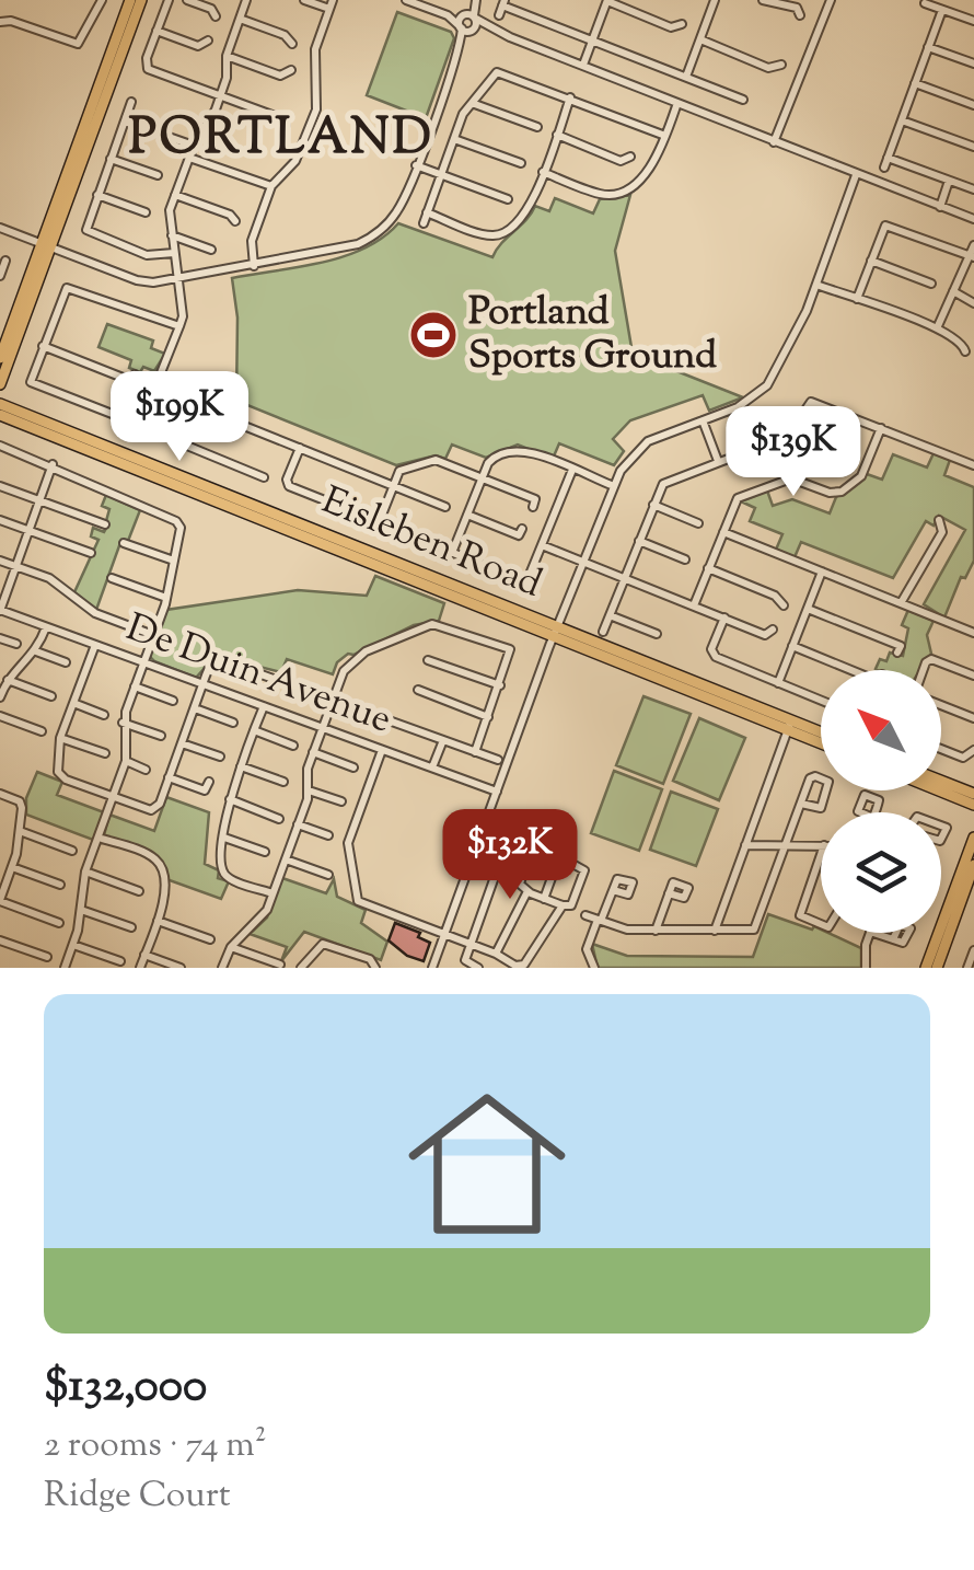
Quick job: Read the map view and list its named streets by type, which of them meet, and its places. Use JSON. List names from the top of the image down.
{
  "streets": {
    "main road": ["Eisleben Road"],
    "street": ["De Duin Avenue"]
  },
  "districts": ["PORTLAND"],
  "places": {
    "sports": ["Portland Sports Ground"]
  },
  "north": "top left",
  "page": {
    "price": ["$199K", "$139K", "$132K"],
    "list": [
      {
        "name": "$132,000",
        "note": "2 rooms · 74 m² · Ridge Court"
      }
    ]
  }
}
